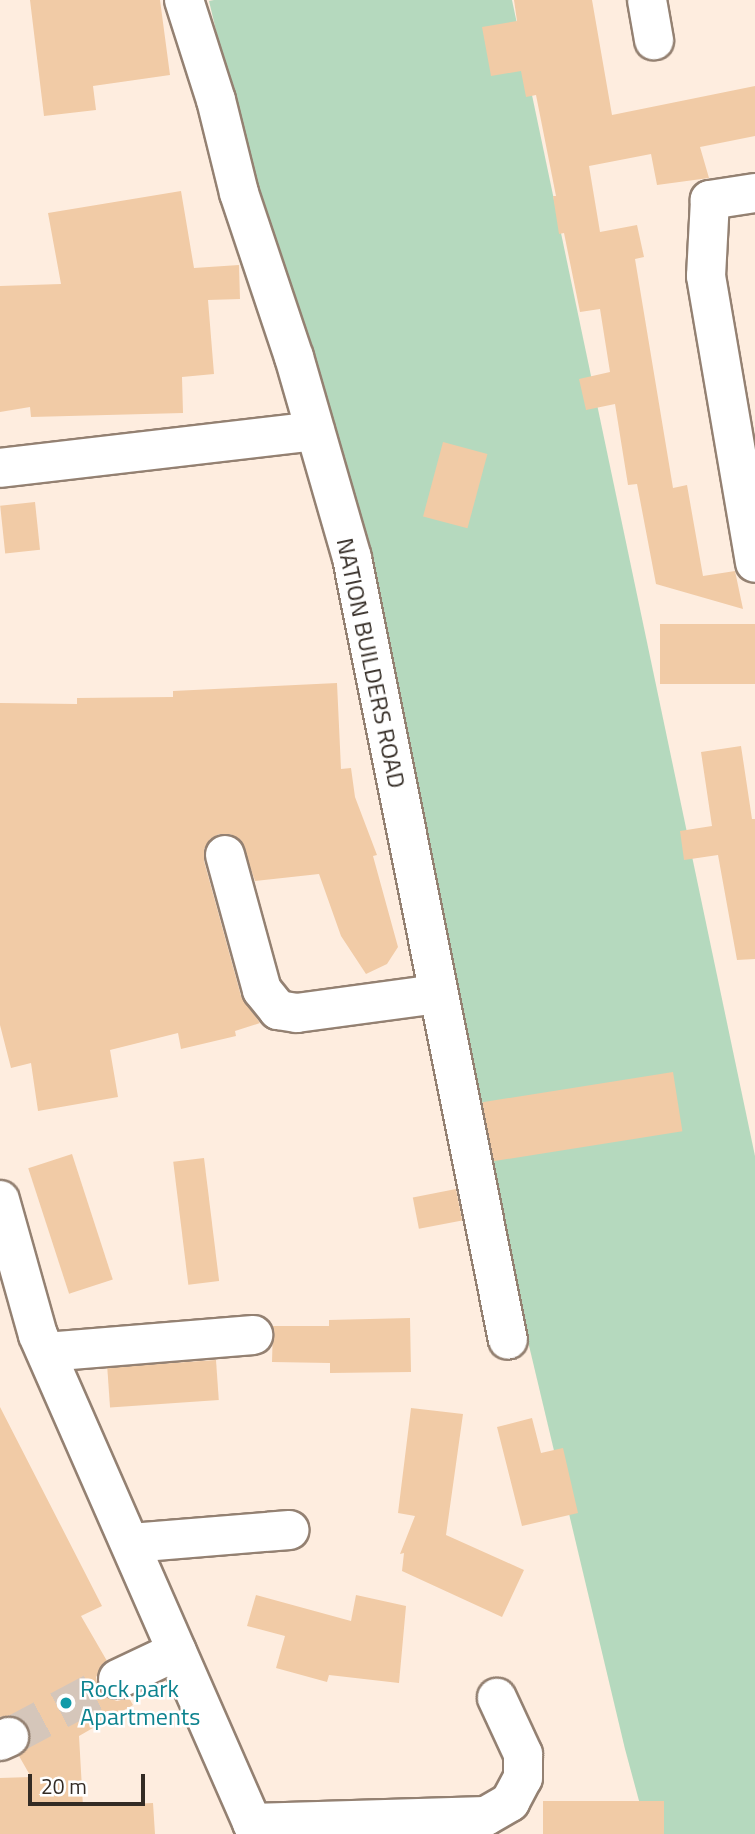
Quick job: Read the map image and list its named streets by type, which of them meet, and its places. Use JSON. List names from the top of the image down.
{
  "streets": {
    "street": ["NATION BUILDERS ROAD"]
  },
  "places": ["Rock park Apartments"],
  "scale_bar": "20 m"
}
